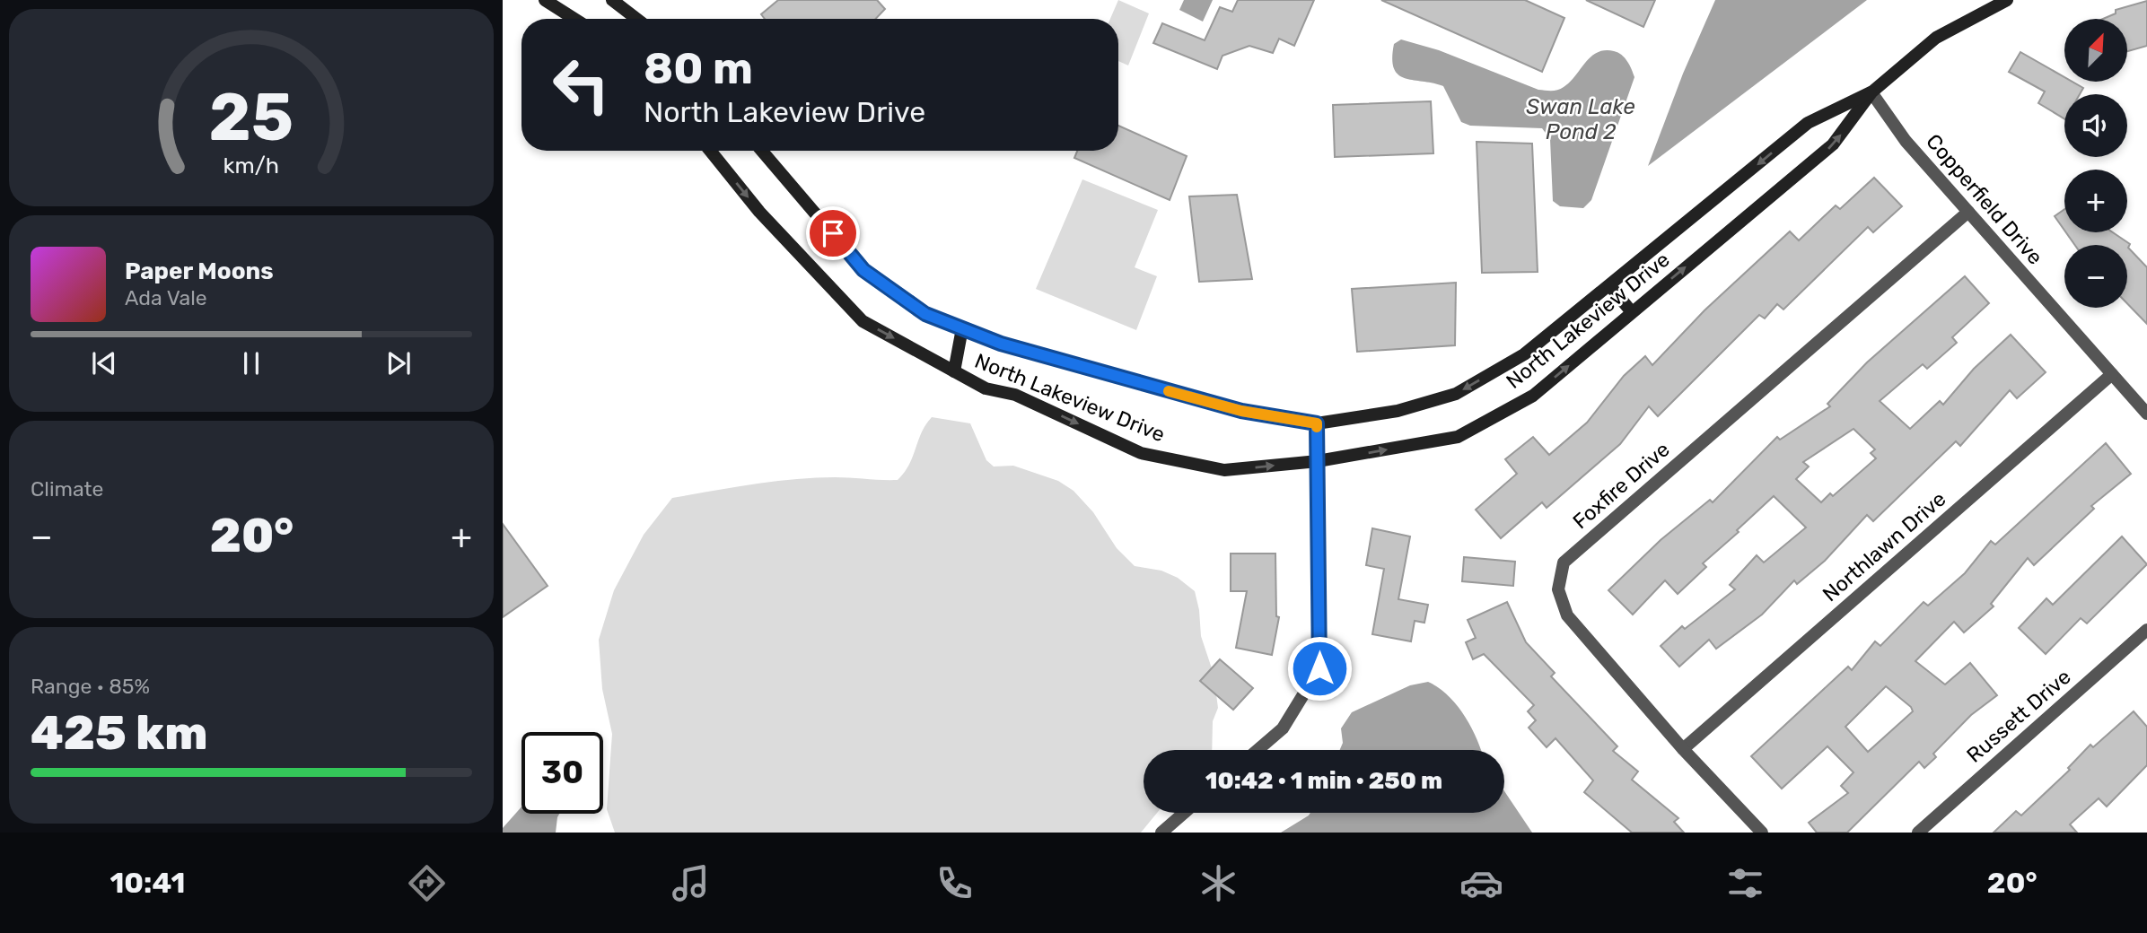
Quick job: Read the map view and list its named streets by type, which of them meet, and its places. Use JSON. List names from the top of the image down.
{
  "streets": {
    "street": [
      "Copperfield Drive",
      "North Lakeview Drive",
      "Foxfire Drive",
      "Northlawn Drive",
      "Russett Drive"
    ]
  },
  "crossings": [
    ["Copperfield Drive", "North Lakeview Drive"],
    ["Copperfield Drive", "Foxfire Drive"],
    ["Copperfield Drive", "Northlawn Drive"],
    ["Foxfire Drive", "Northlawn Drive"]
  ],
  "water": ["Swan Lake Pond 2"],
  "north": "top right",
  "page": {
    "map_buttons": ["+", "−"],
    "turn": ["80 m", "North Lakeview Drive"],
    "song": ["Paper Moons", "Ada Vale"],
    "tile": [
      "Climate",
      ["Range · 85%", "425 km"]
    ],
    "heat": ["−", "20°", "+"],
    "limit": "30",
    "trip": "10:42 · 1 min · 250 m",
    "tabs": ["10:41", "20°"],
    "gauge": ["25", "km/h"]
  }
}
